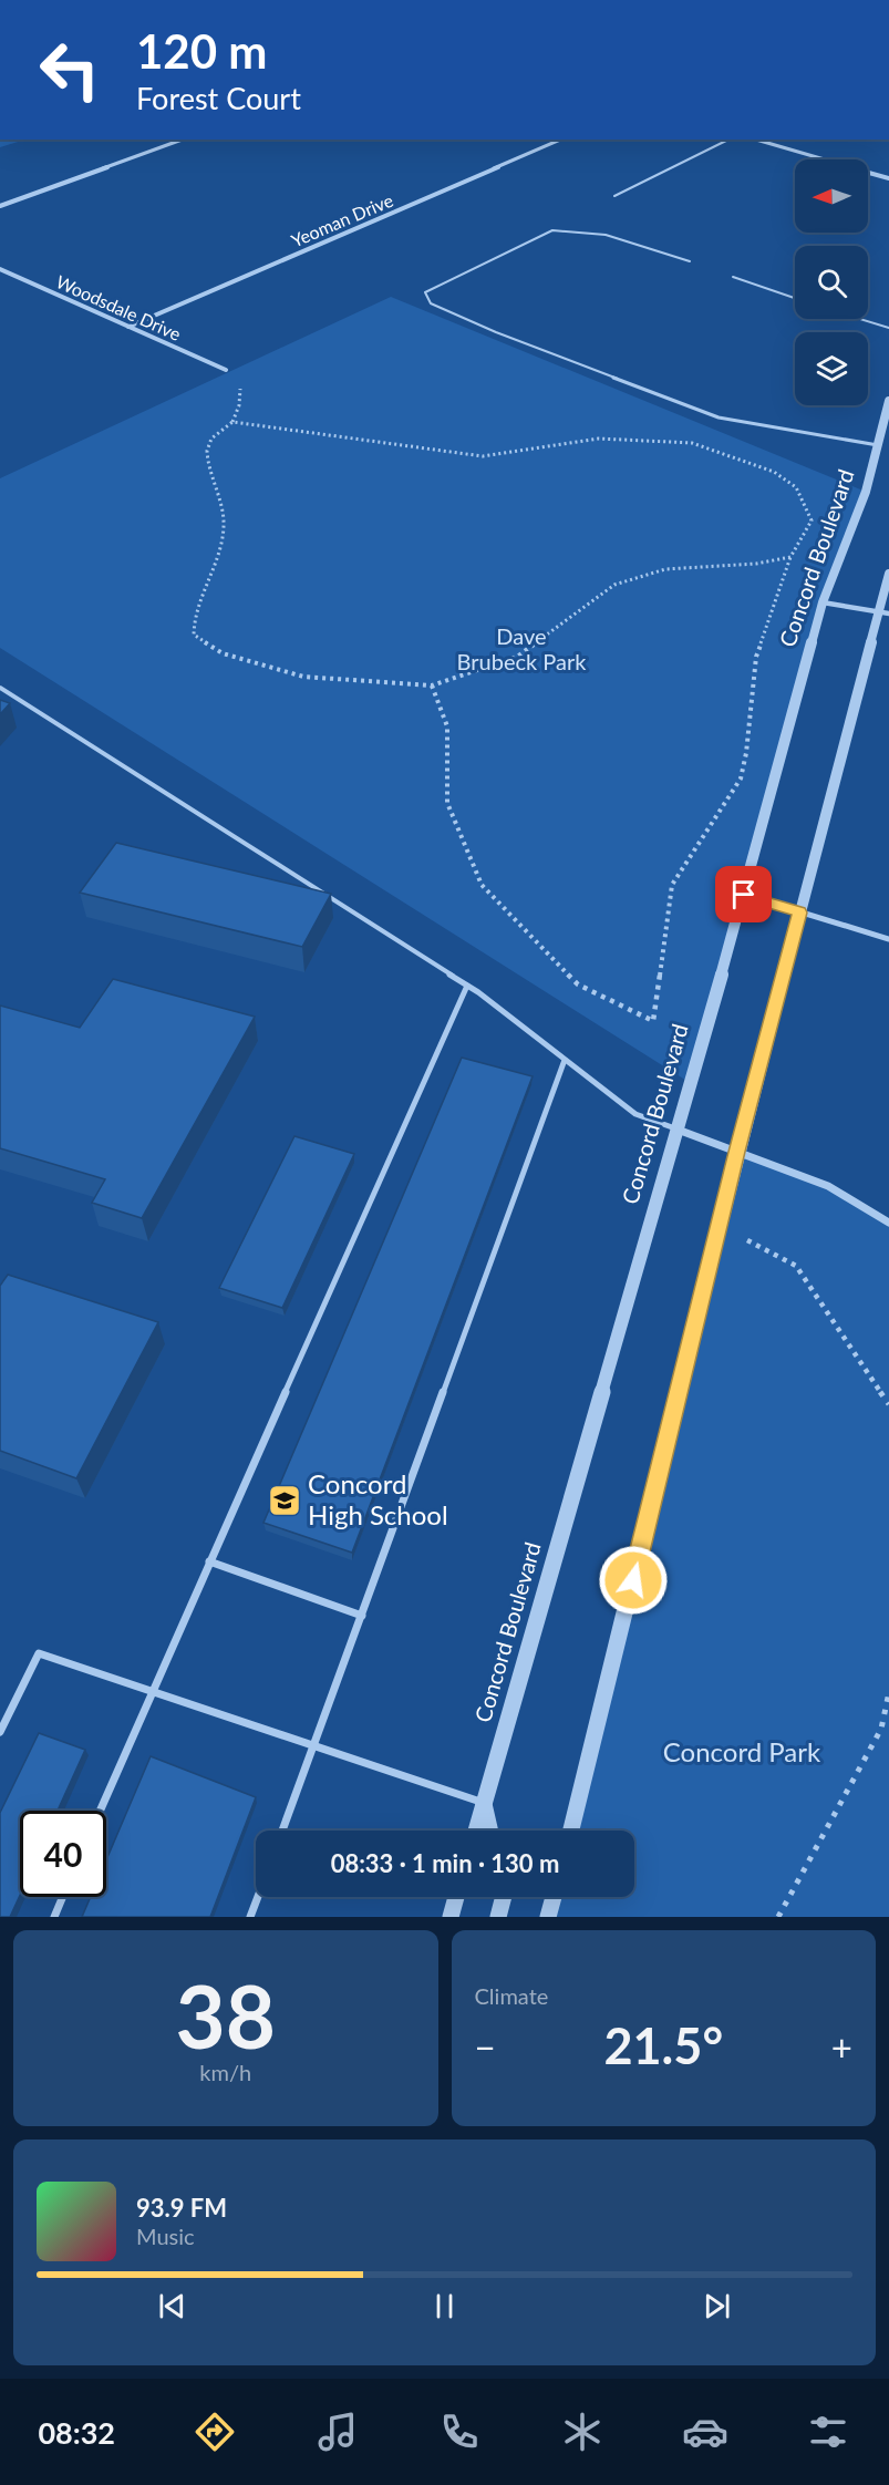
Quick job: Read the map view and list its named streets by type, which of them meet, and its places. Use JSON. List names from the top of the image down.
{
  "streets": {
    "street": ["Yeoman Drive", "Woodsdale Drive", "Concord Boulevard"]
  },
  "crossings": [
    ["Yeoman Drive", "Woodsdale Drive"]
  ],
  "parks": ["Dave Brubeck Park", "Concord Park"],
  "places": {
    "school or university": ["Concord High School"]
  },
  "north": "left",
  "page": {
    "turn": ["120 m", "Forest Court"],
    "limit": "40",
    "trip": "08:33 · 1 min · 130 m",
    "tile": [
      ["38", "km/h"],
      "Climate"
    ],
    "heat": ["−", "21.5°", "+"],
    "song": ["93.9 FM", "Music"],
    "tabs": "08:32"
  }
}
